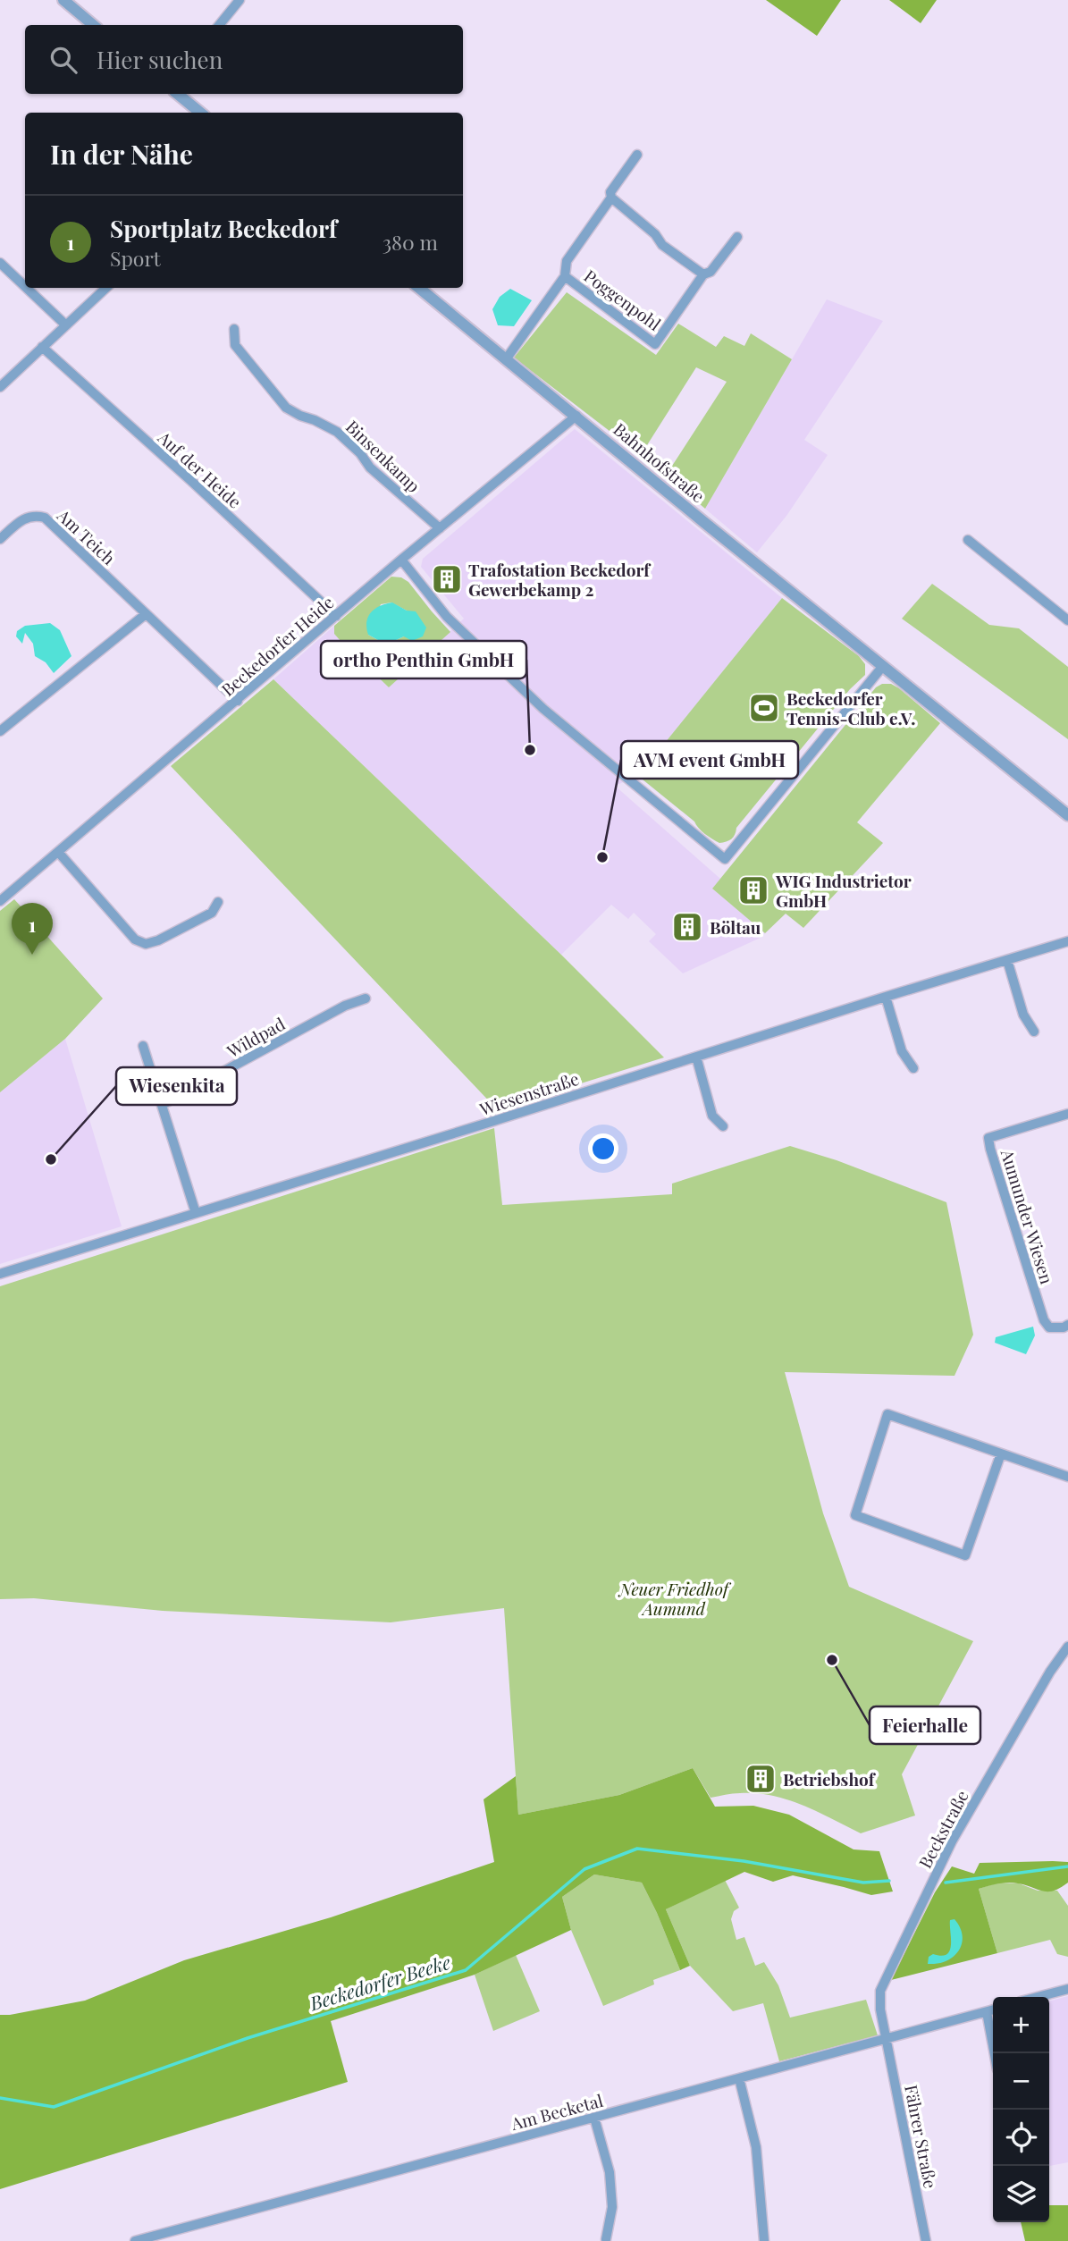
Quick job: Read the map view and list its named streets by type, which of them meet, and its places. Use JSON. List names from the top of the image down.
{
  "streets": {
    "street": [
      "Poggenpohl",
      "Binsenkamp",
      "Bahnhofstraße",
      "Auf der Heide",
      "Am Teich",
      "Beckedorfer Heide",
      "Wildpad",
      "Wiesenstraße",
      "Aumunder Wiesen",
      "Beckstraße",
      "Am Becketal",
      "Fährer Straße"
    ]
  },
  "crossings": [
    ["Poggenpohl", "Bahnhofstraße"],
    ["Binsenkamp", "Beckedorfer Heide"],
    ["Bahnhofstraße", "Beckedorfer Heide"],
    ["Auf der Heide", "Beckedorfer Heide"],
    ["Am Teich", "Beckedorfer Heide"],
    ["Beckstraße", "Am Becketal"],
    ["Beckstraße", "Fährer Straße"],
    ["Am Becketal", "Fährer Straße"]
  ],
  "water": ["Beckedorfer Beeke"],
  "parks": ["Neuer Friedhof Aumund"],
  "places": {
    "building": [
      "Trafostation Beckedorf Gewerbekamp 2",
      "WIG Industrietor GmbH",
      "Böltau",
      "Betriebshof"
    ],
    "sports": ["Beckedorfer Tennis-Club e.V."],
    "other": [
      "ortho Penthin GmbH",
      "AVM event GmbH",
      "Wiesenkita",
      "Feierhalle"
    ]
  },
  "page": {
    "search": "Hier suchen",
    "heading": "In der Nähe",
    "list": [
      {
        "mark": "1",
        "name": "Sportplatz Beckedorf",
        "note": "Sport",
        "value": "380 m"
      }
    ],
    "pins": "1",
    "map_buttons": ["+", "−"]
  }
}
